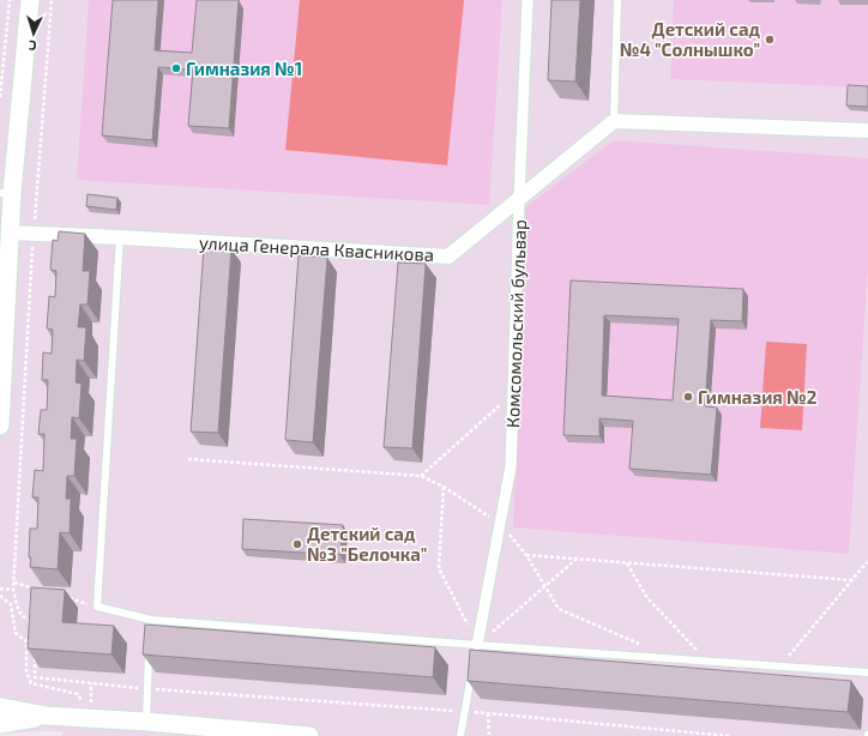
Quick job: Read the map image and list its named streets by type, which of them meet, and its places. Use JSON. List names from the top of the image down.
{
  "streets": {
    "street": ["улица Генерала Квасникова", "Комсомольский бульвар"]
  },
  "crossings": [
    ["улица Генерала Квасникова", "Комсомольский бульвар"]
  ],
  "places": [
    "Детский сад №4 \"Солнышко\"",
    "Гимназия №1",
    "Гимназия №2",
    "Детский сад №3 \"Белочка\""
  ],
  "north": "bottom"
}
